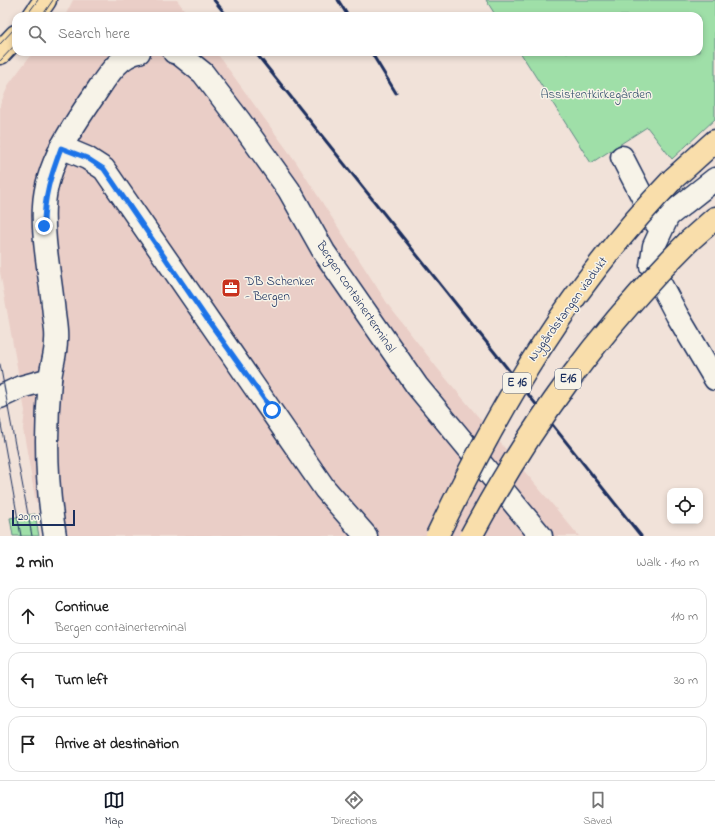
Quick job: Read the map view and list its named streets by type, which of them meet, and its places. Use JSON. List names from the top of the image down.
{
  "streets": {
    "main road": ["Nygårdstangen viadukt", "E16", "E 16"],
    "lane": ["Bergen containerterminal"]
  },
  "parks": ["Assistentkirkegården"],
  "places": {
    "office": ["DB Schenker - Bergen"]
  },
  "scale_bar": "20 m",
  "page": {
    "search": "Search here",
    "scale": "20 m",
    "heading": ["2 min", "Walk · 140 m"],
    "list": [
      ["Continue", "Bergen containerterminal", "110 m"],
      ["Turn left", "30 m"],
      "Arrive at destination"
    ],
    "nav": ["Map", "Directions", "Saved"]
  }
}
